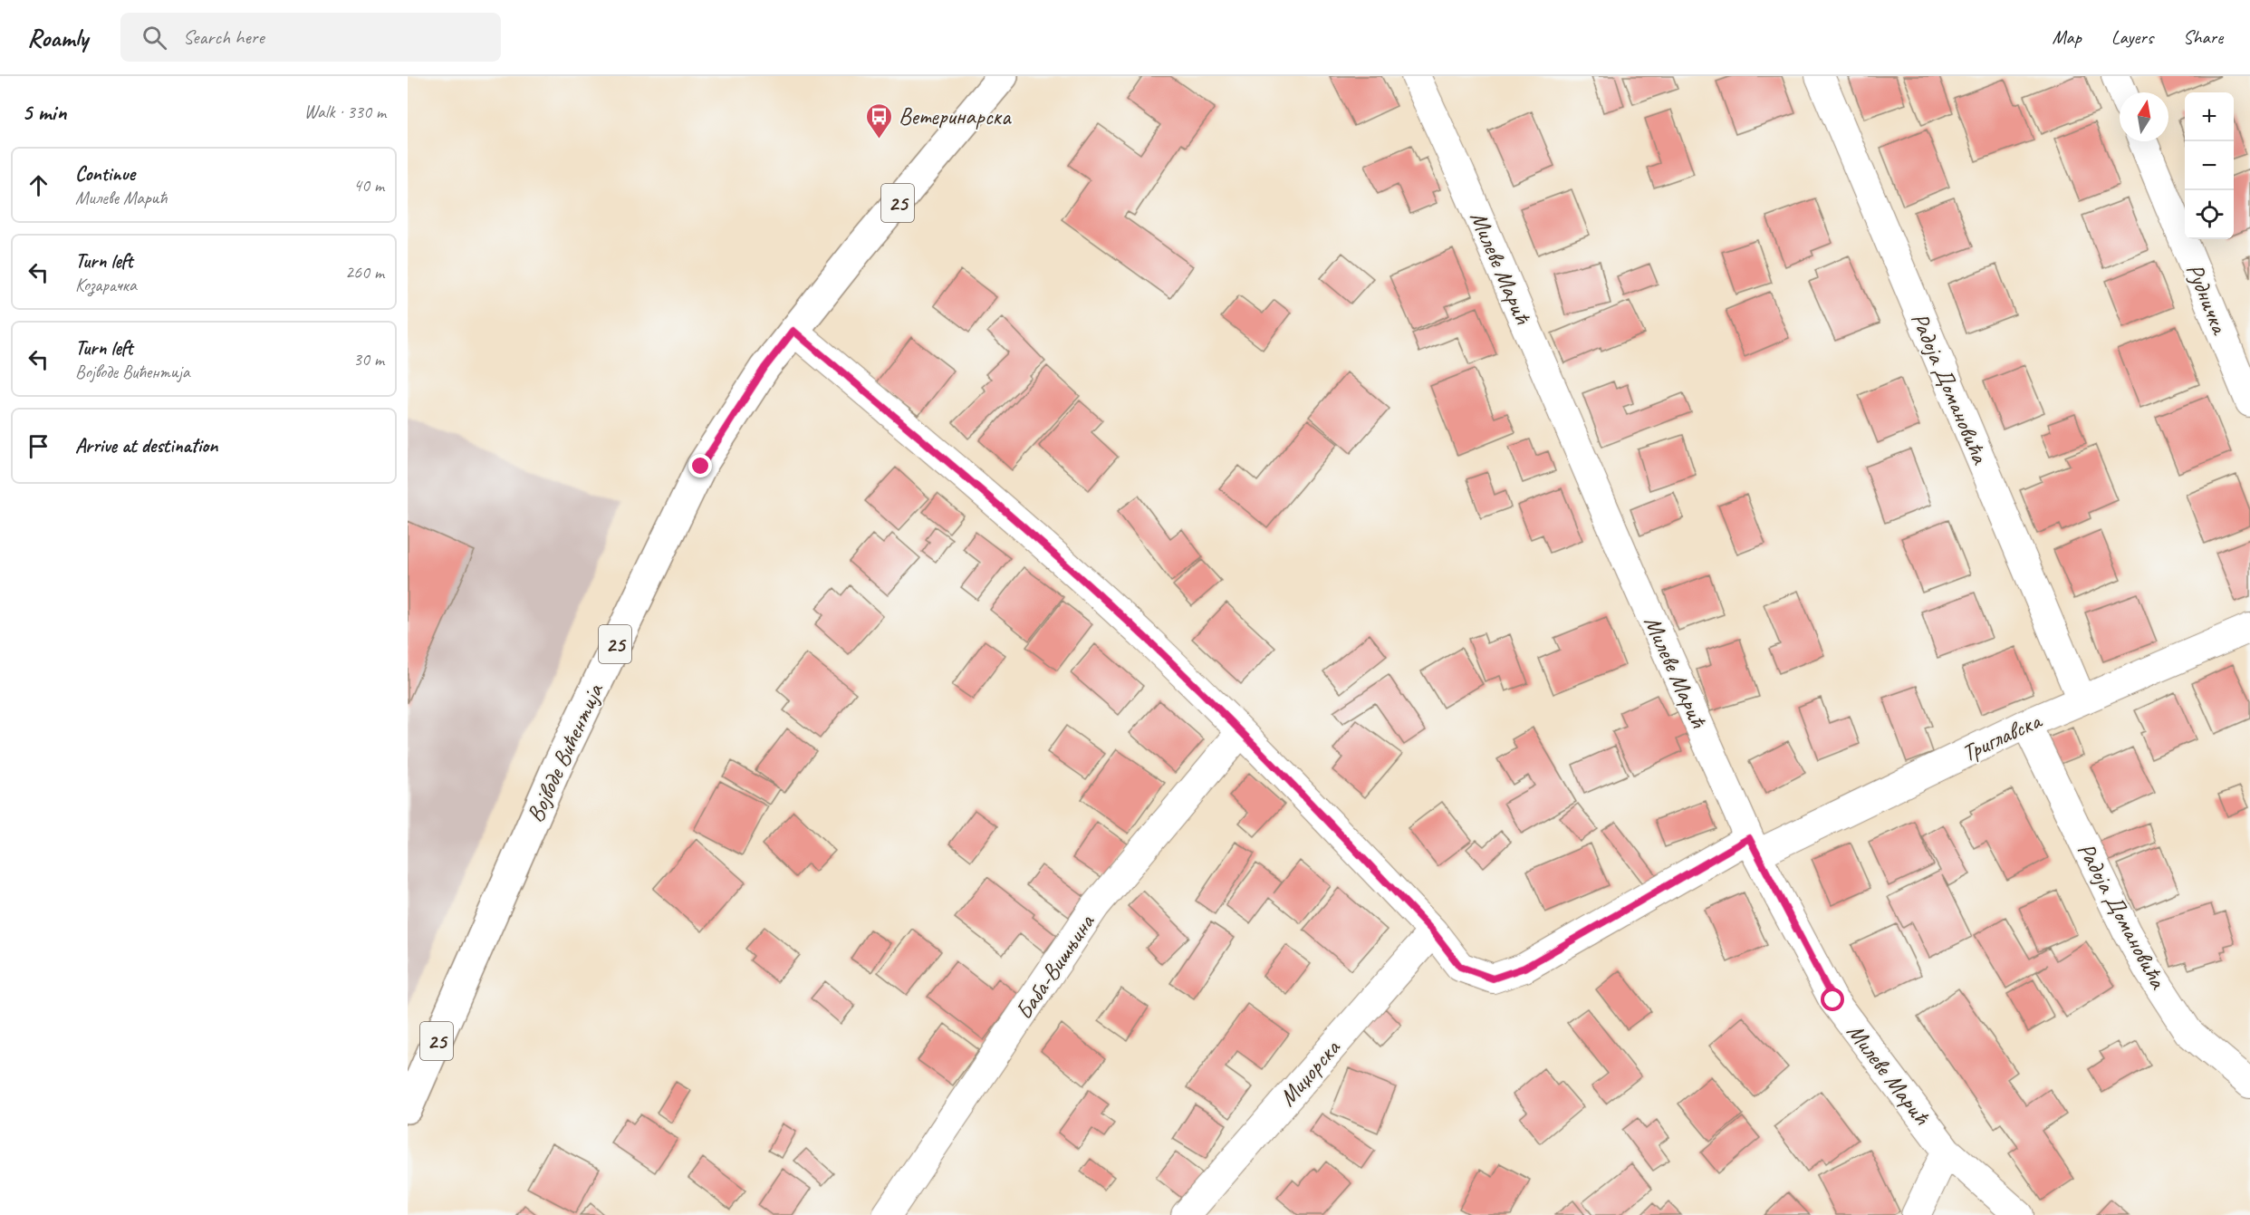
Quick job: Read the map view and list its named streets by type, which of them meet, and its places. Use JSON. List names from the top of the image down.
{
  "streets": {
    "main road": ["25", "Војводе Вићентија"],
    "street": [
      "Милеве Марић",
      "Рудничка",
      "Радоја Домановића",
      "Триглавска",
      "Баба-Вишњина",
      "Миџорска"
    ]
  },
  "crossings": [
    ["Милеве Марић", "Триглавска"],
    ["Радоја Домановића", "Триглавска"],
    ["Триглавска", "Војводе Вићентија"],
    ["Триглавска", "Баба-Вишњина"],
    ["Триглавска", "Миџорска"]
  ],
  "places": {
    "bus stop": ["Ветеринарска"]
  },
  "north": "top",
  "page": {
    "header": "Roamly",
    "search": "Search here",
    "nav": ["Map", "Layers", "Share"],
    "heading": ["5 min", "Walk · 330 m"],
    "map_buttons": ["+", "−"],
    "list": [
      ["Continue", "Милеве Марић", "40 m"],
      ["Turn left", "Козарачка", "260 m"],
      ["Turn left", "Војводе Вићентија", "30 m"],
      "Arrive at destination"
    ]
  }
}
